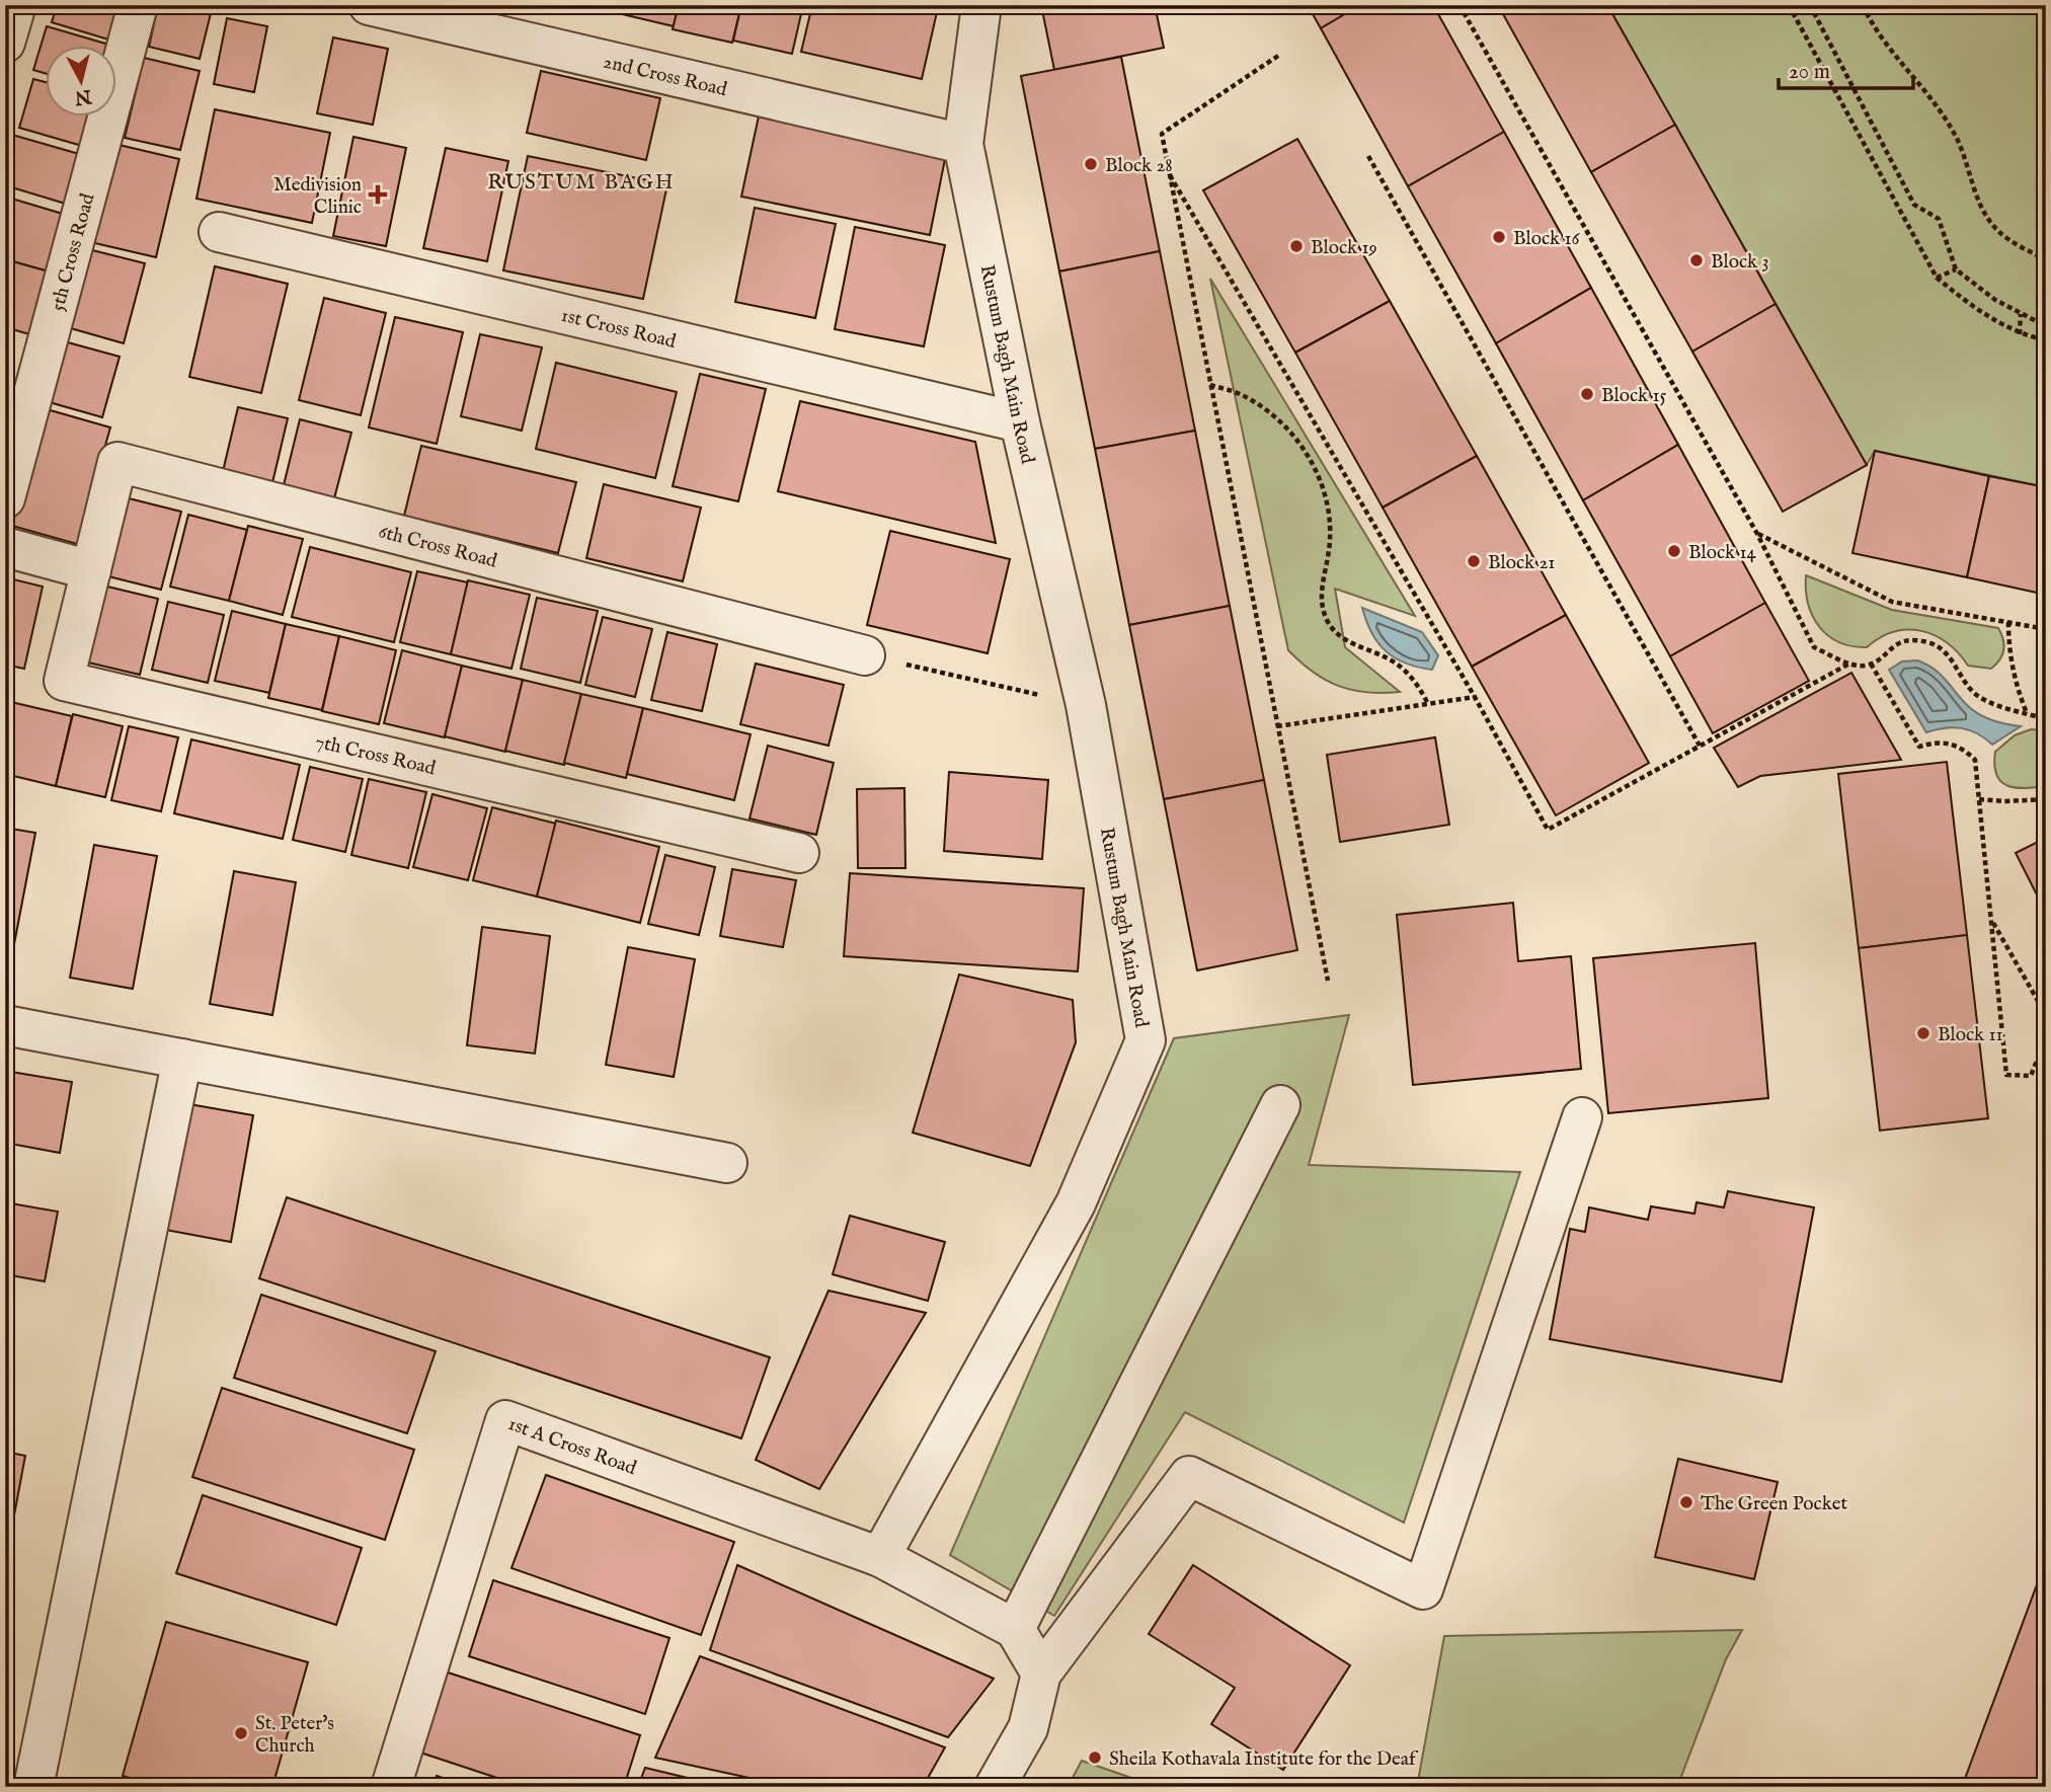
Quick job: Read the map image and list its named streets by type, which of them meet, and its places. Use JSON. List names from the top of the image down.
{
  "streets": {
    "street": [
      "2nd Cross Road",
      "5th Cross Road",
      "1st Cross Road",
      "Rustum Bagh Main Road",
      "6th Cross Road",
      "7th Cross Road",
      "1st A Cross Road"
    ]
  },
  "crossings": [
    ["2nd Cross Road", "Rustum Bagh Main Road"],
    ["1st Cross Road", "Rustum Bagh Main Road"],
    ["Rustum Bagh Main Road", "1st A Cross Road"],
    ["6th Cross Road", "7th Cross Road"]
  ],
  "districts": ["RUSTUM BAGH"],
  "places": {
    "other": [
      "Block 28",
      "Block 16",
      "Block 19",
      "Block 3",
      "Block 15",
      "Block 14",
      "Block 21",
      "Block 11",
      "The Green Pocket",
      "St. Peter's Church",
      "Sheila Kothavala Institute for the Deaf"
    ],
    "health": ["Medivision Clinic"]
  },
  "scale_bar": "20 m",
  "north": "bottom"
}
